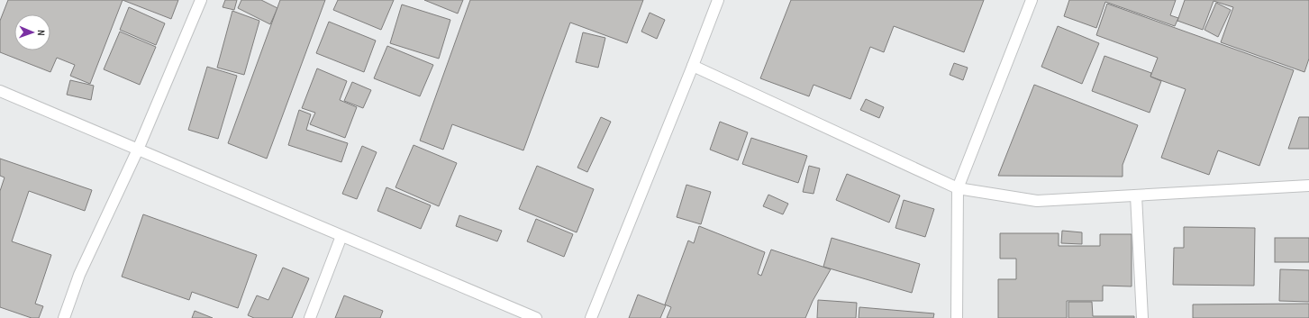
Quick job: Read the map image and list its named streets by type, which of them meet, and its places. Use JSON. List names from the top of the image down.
{
  "north": "right"
}
